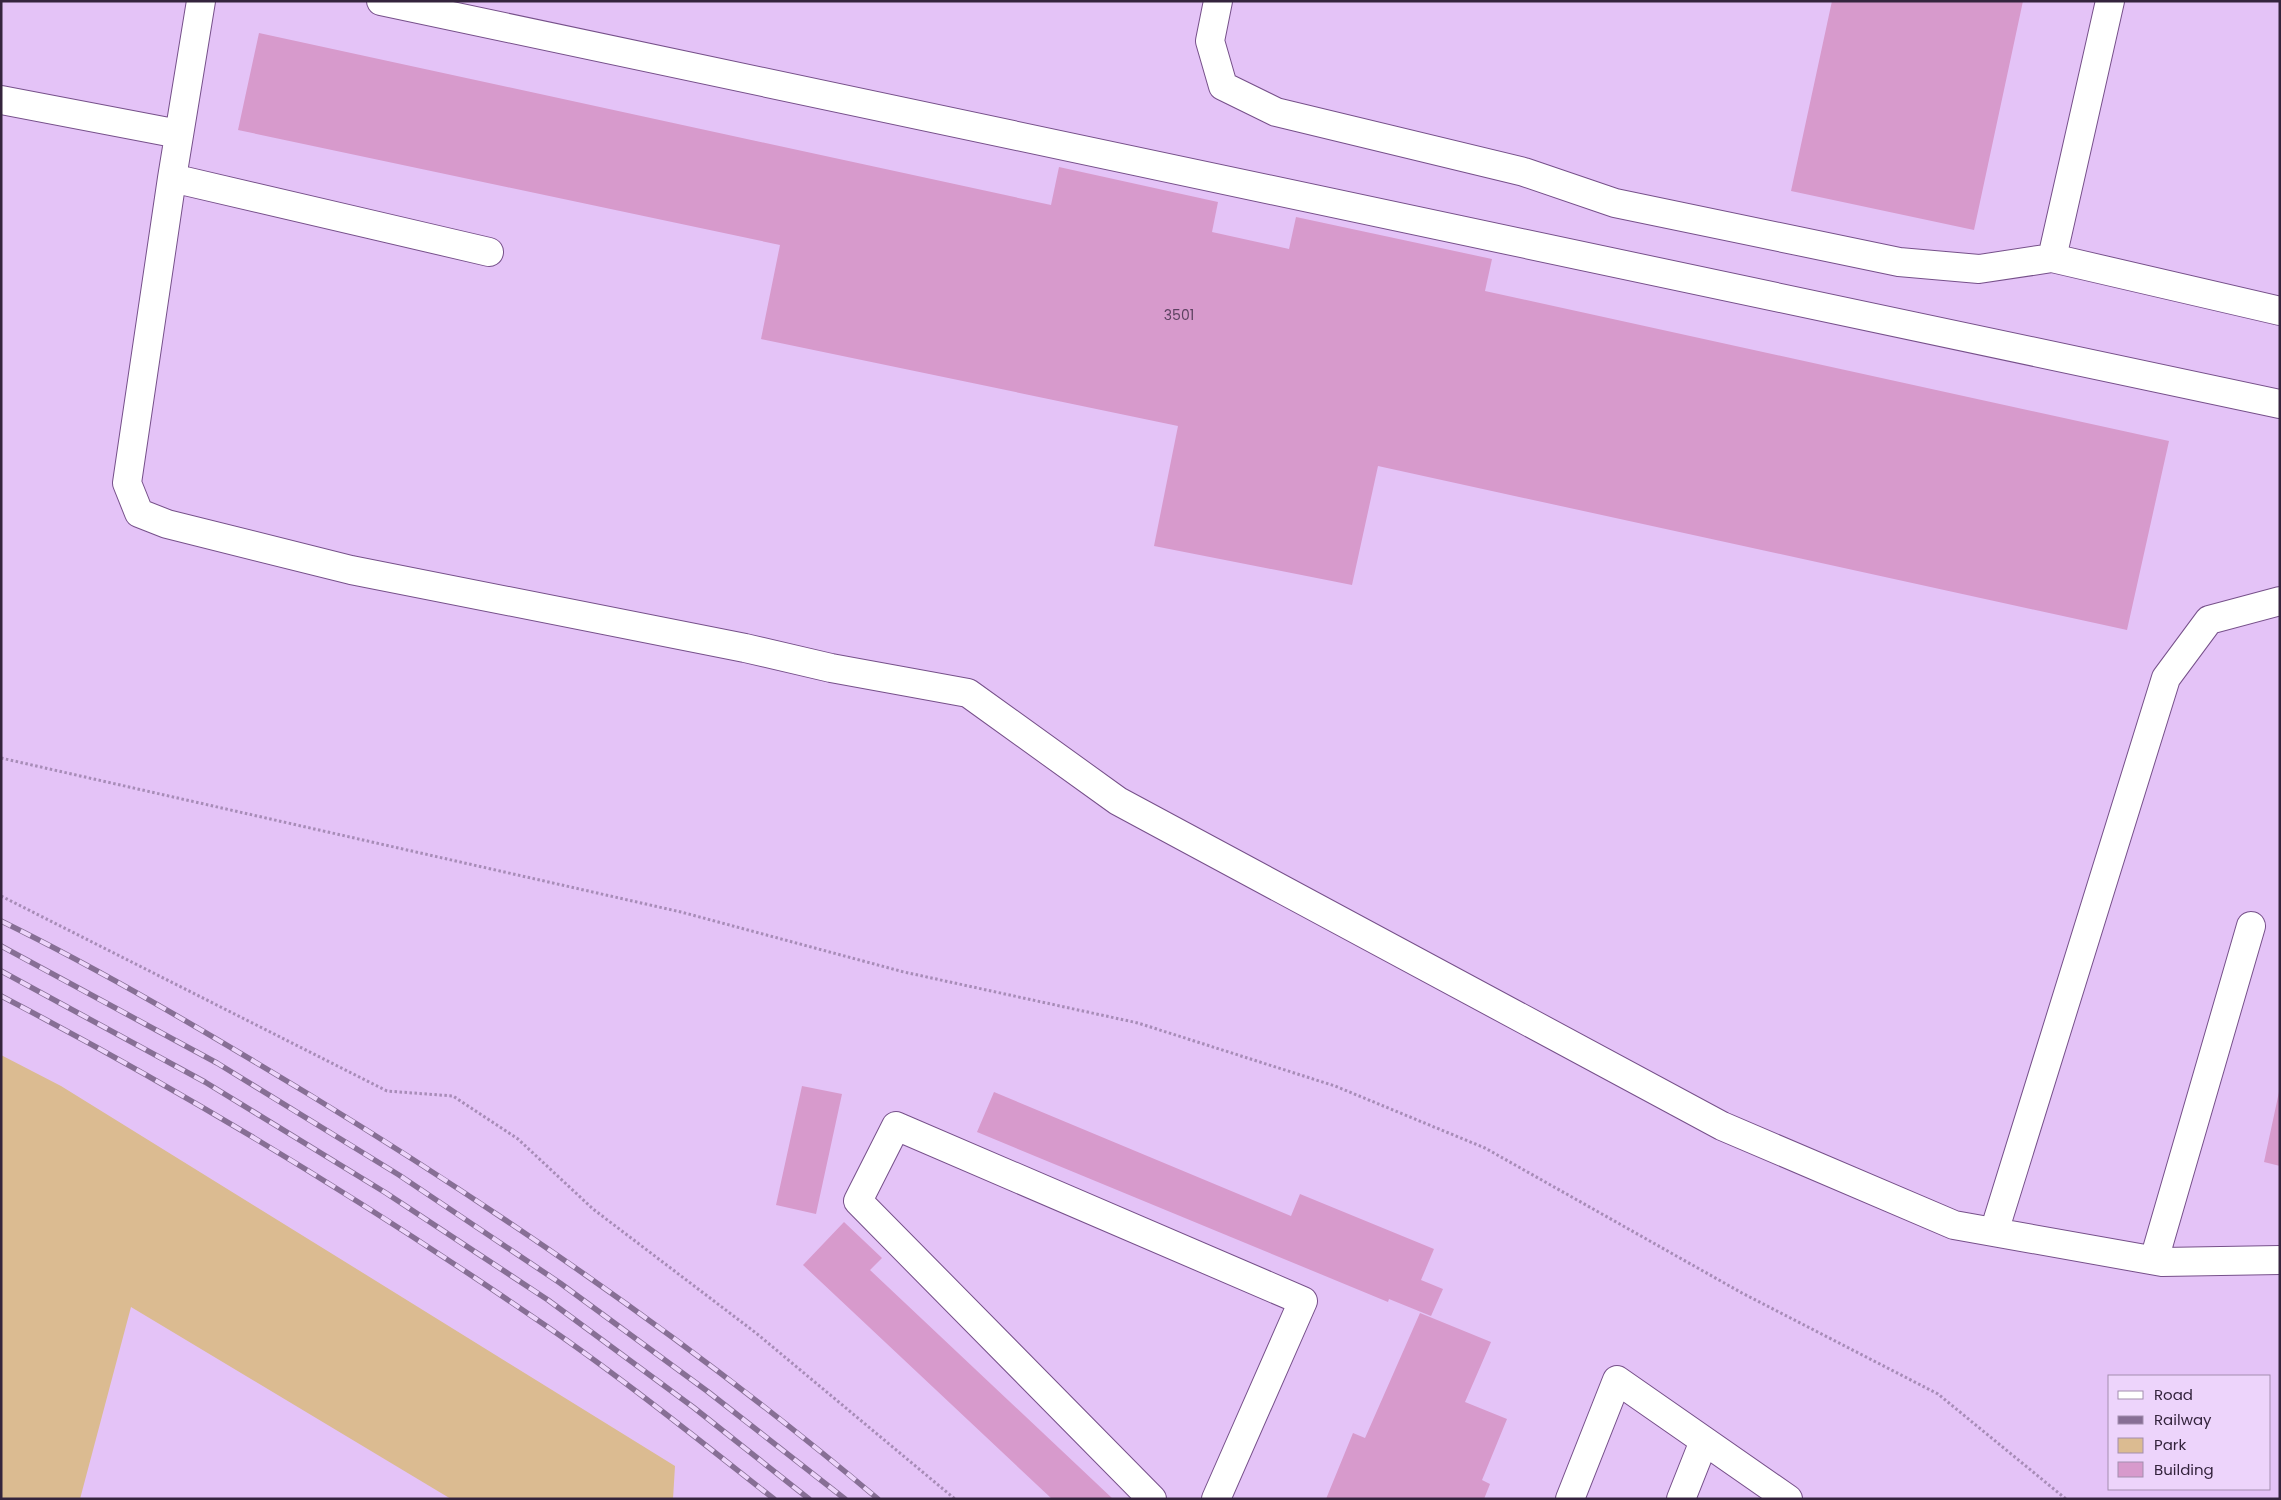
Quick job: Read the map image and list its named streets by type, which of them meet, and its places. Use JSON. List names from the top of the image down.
{
  "house_numbers": ["3501"],
  "legend": [
    "Road",
    "Railway",
    "Park",
    "Building"
  ]
}
